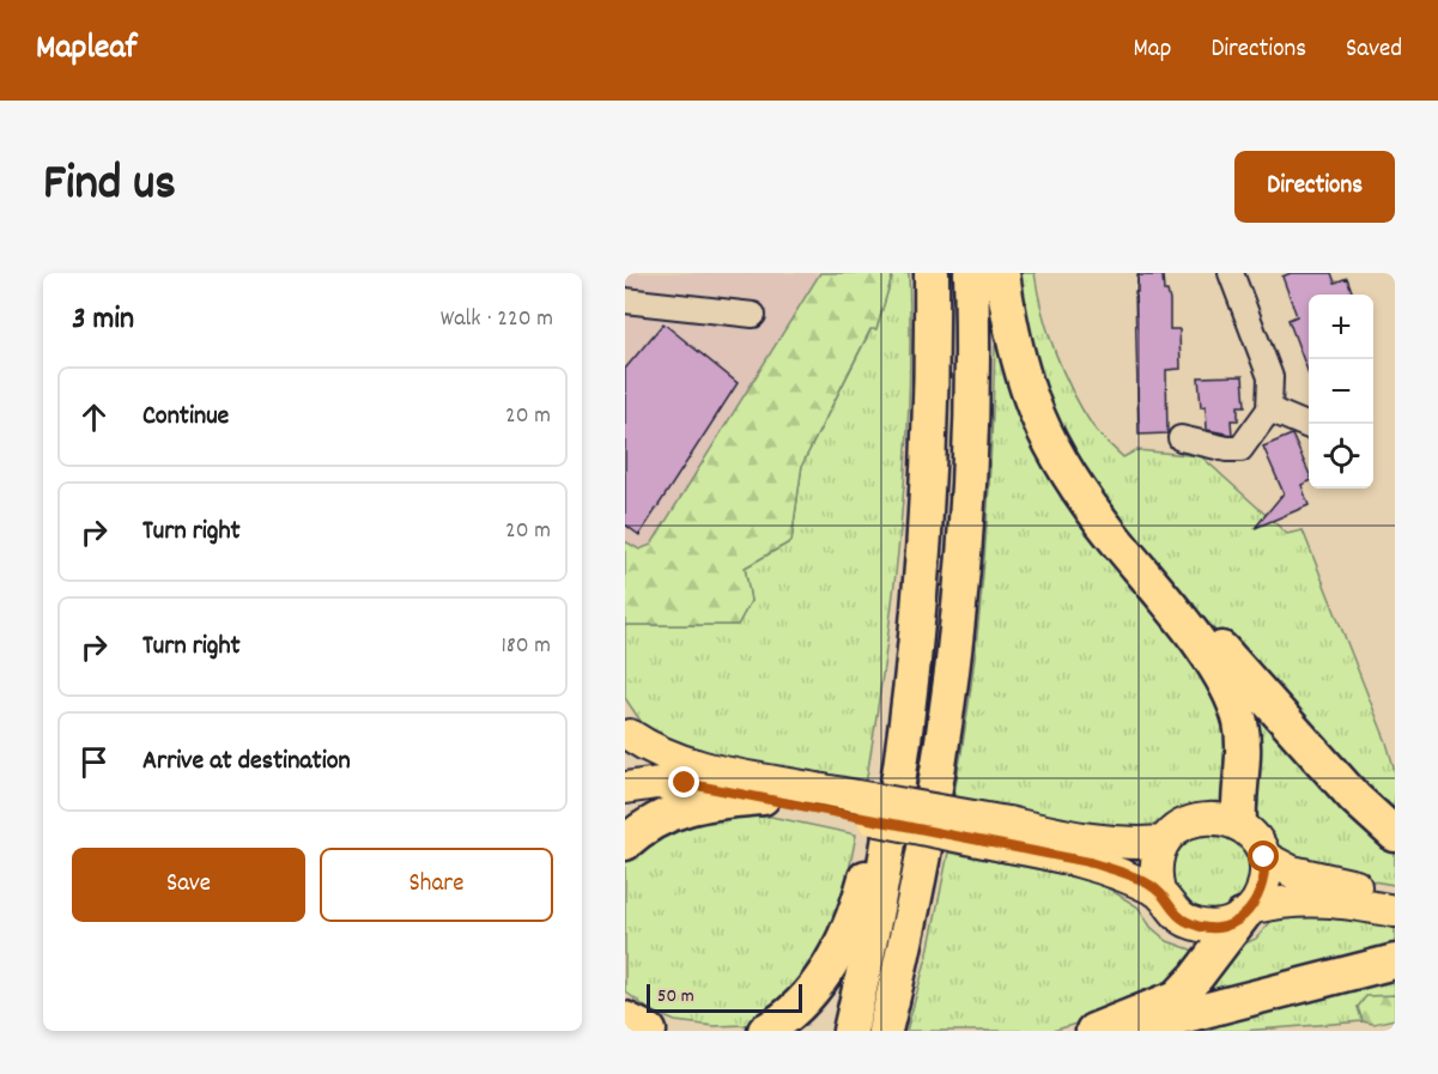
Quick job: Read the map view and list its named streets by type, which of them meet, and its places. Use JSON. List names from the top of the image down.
{
  "scale_bar": "50 m",
  "page": {
    "header": "Mapleaf",
    "nav": ["Map", "Directions", "Saved"],
    "title": "Find us",
    "buttons": [
      "Directions",
      ["Save", "Share"]
    ],
    "heading": ["3 min", "Walk · 220 m"],
    "map_buttons": ["+", "−"],
    "list": [
      ["Continue", "20 m"],
      ["Turn right", "20 m"],
      ["Turn right", "180 m"],
      "Arrive at destination"
    ],
    "scale": "50 m"
  }
}
